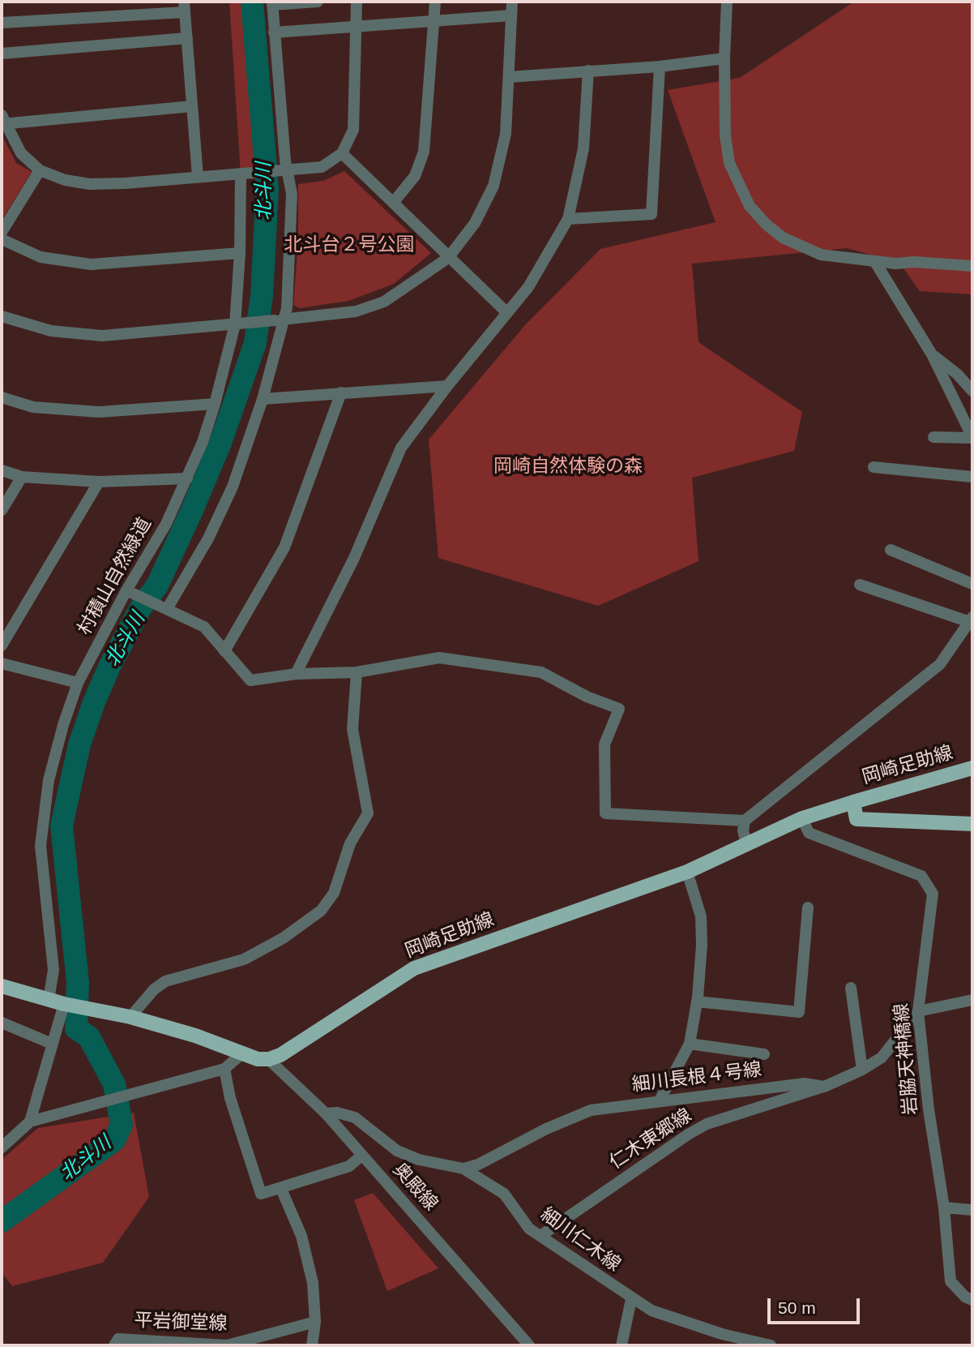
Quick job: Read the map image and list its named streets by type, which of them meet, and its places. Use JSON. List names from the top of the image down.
{
  "streets": {
    "main road": ["岡崎足助線"],
    "street": [
      "村積山自然緑道",
      "岩脇天神橋線",
      "細川長根４号線",
      "仁木東郷線",
      "奥殿線",
      "細川仁木線",
      "平岩御堂線"
    ]
  },
  "crossings": [
    ["岡崎足助線", "岩脇天神橋線"],
    ["岡崎足助線", "奥殿線"],
    ["岩脇天神橋線", "細川長根４号線"],
    ["細川長根４号線", "仁木東郷線"],
    ["細川長根４号線", "細川仁木線"],
    ["仁木東郷線", "細川仁木線"],
    ["奥殿線", "細川仁木線"]
  ],
  "water": ["北斗川"],
  "parks": ["北斗台２号公園", "岡崎自然体験の森"],
  "scale_bar": "50 m"
}
